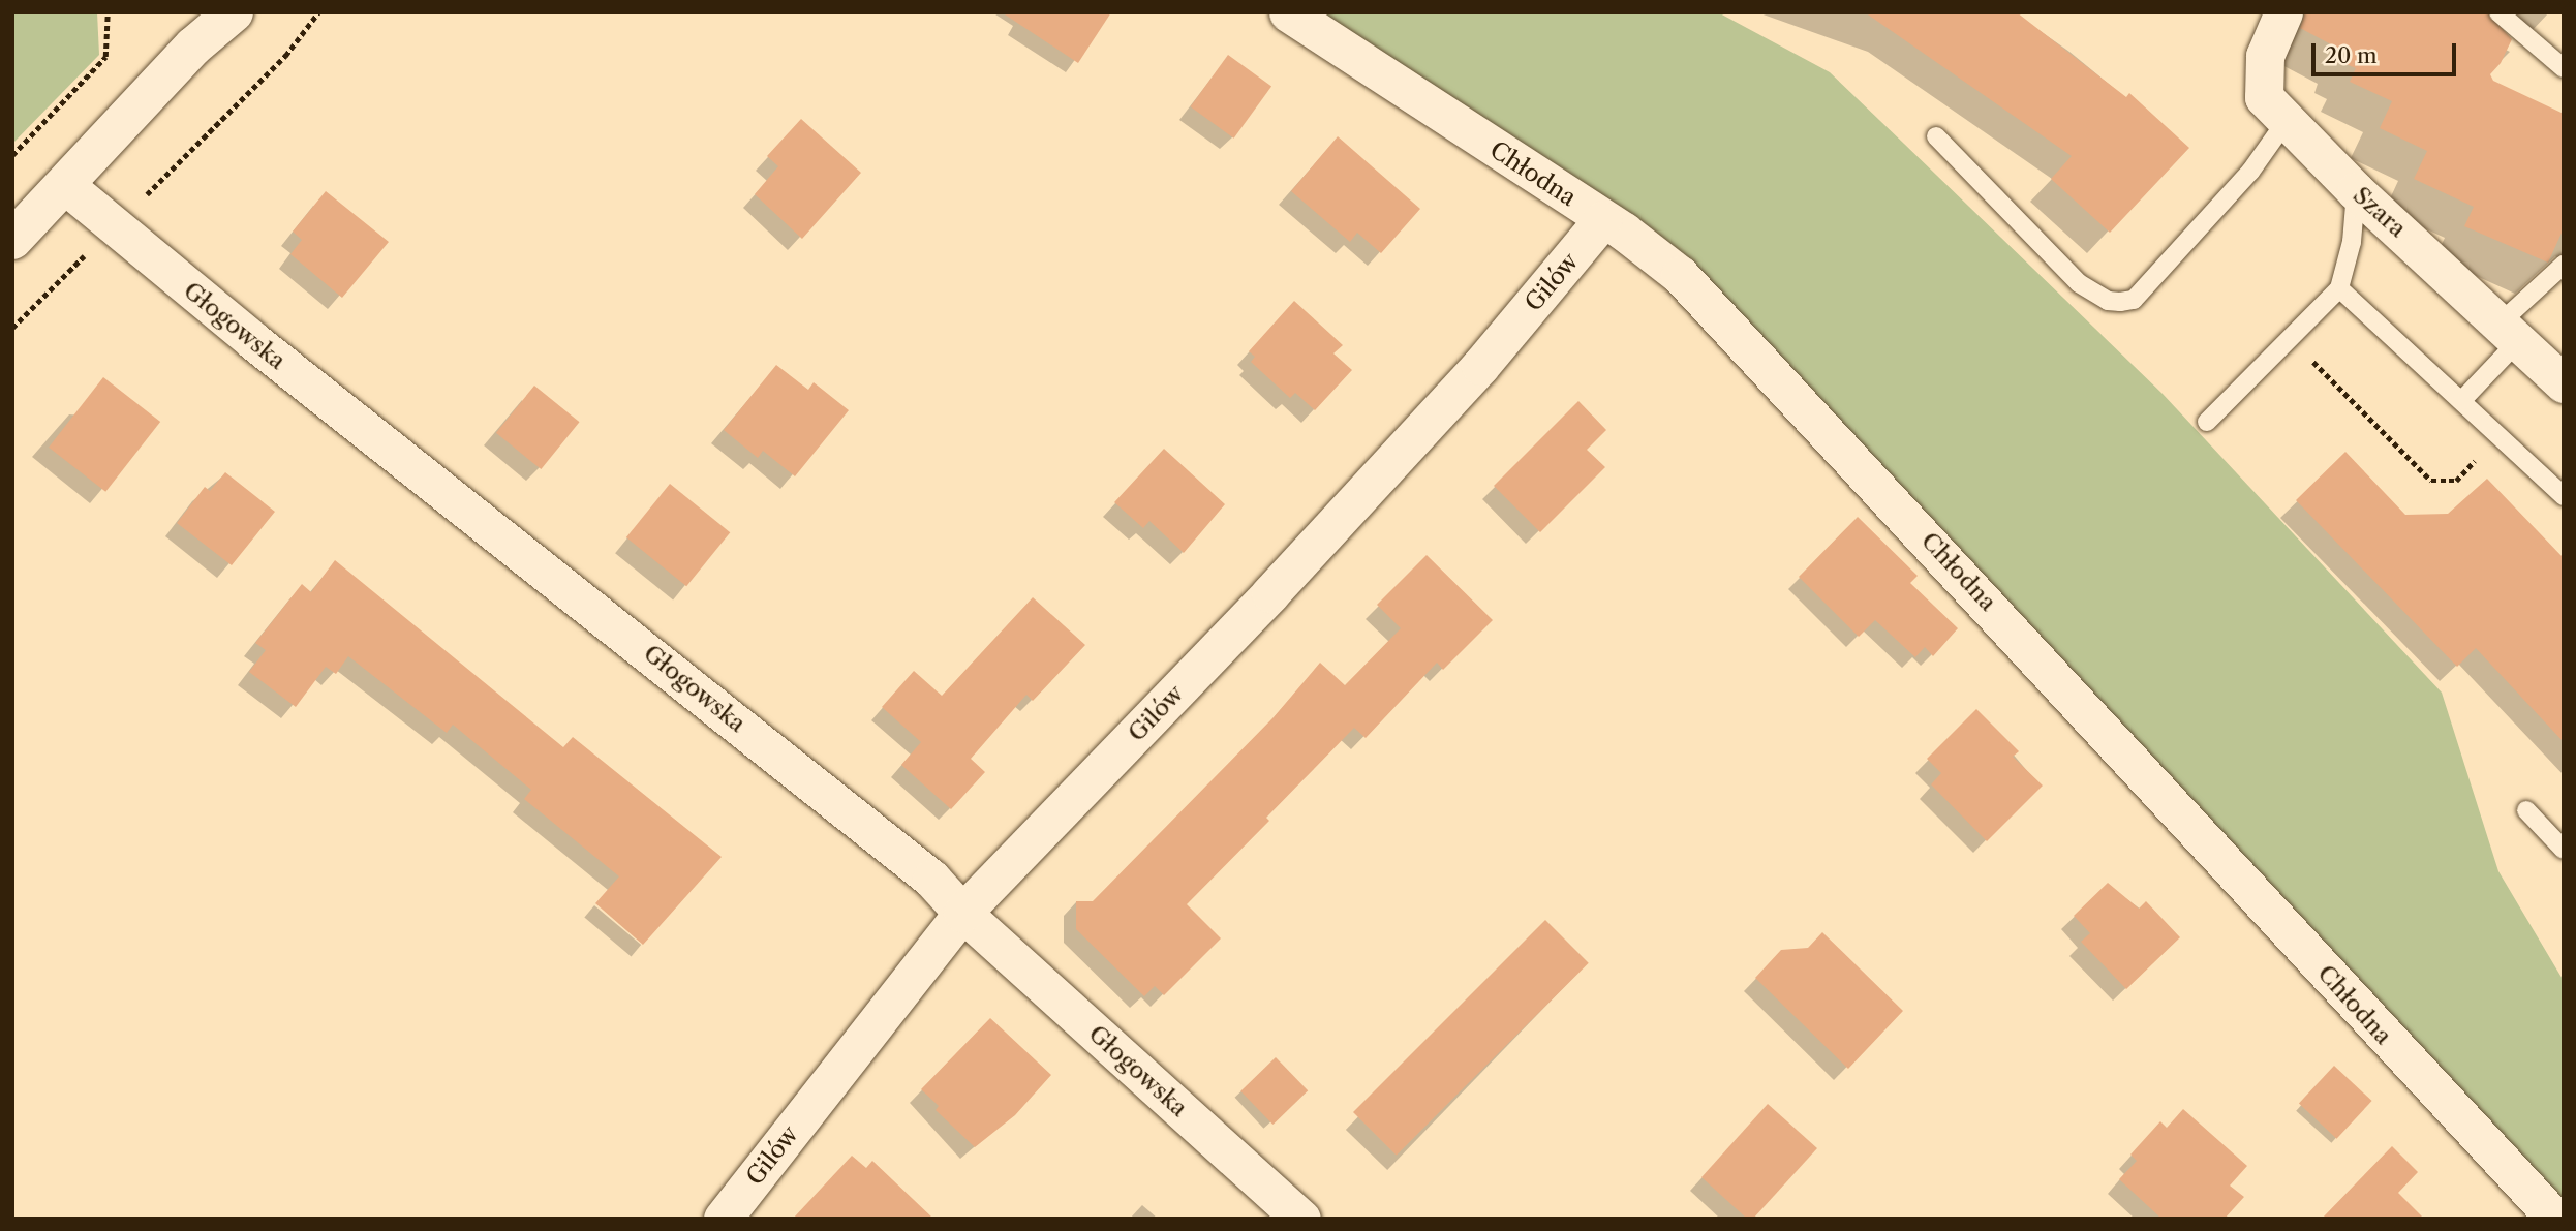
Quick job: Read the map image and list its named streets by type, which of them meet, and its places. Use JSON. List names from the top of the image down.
{
  "streets": {
    "street": [
      "Chłodna",
      "Szara",
      "Gilów",
      "Głogowska"
    ]
  },
  "crossings": [
    ["Chłodna", "Gilów"],
    ["Gilów", "Głogowska"]
  ],
  "scale_bar": "20 m"
}
